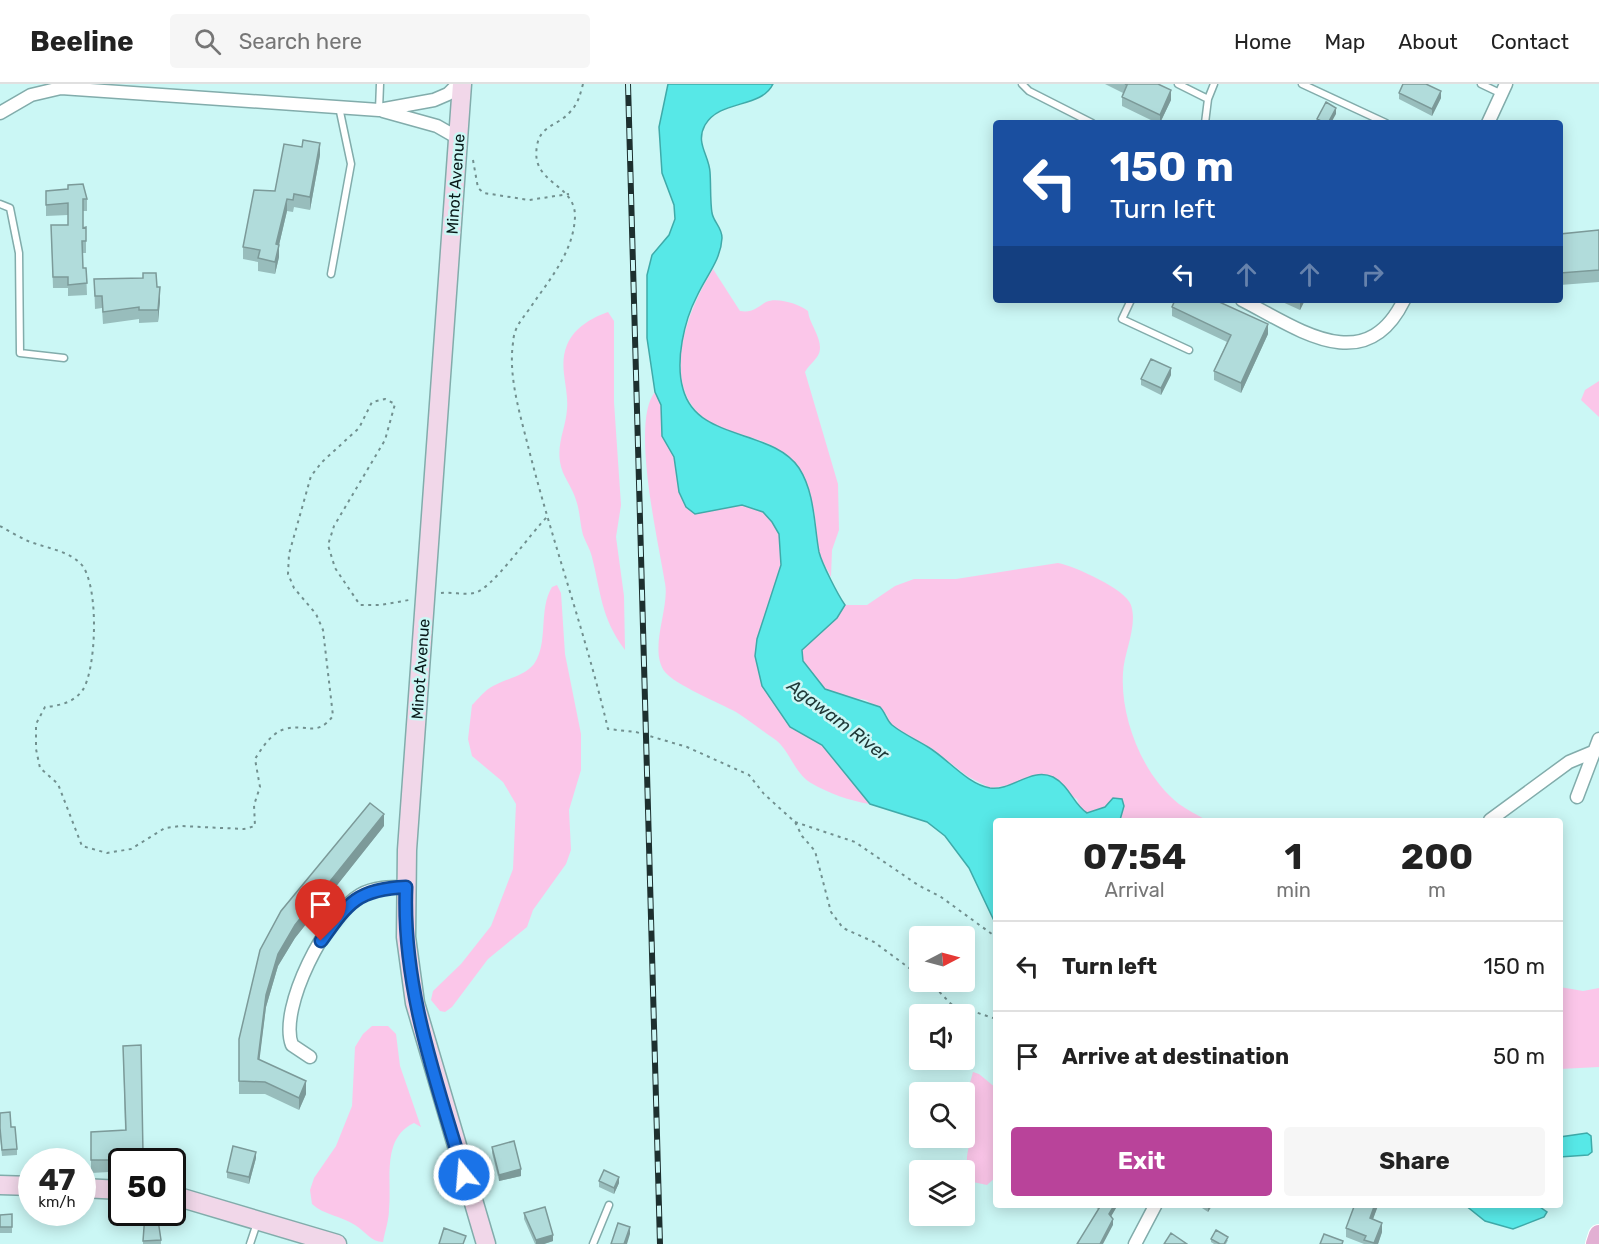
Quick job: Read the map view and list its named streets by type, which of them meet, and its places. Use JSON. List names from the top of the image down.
{
  "streets": {
    "main road": ["Minot Avenue"]
  },
  "water": ["Agawam River"],
  "north": "right",
  "page": {
    "header": "Beeline",
    "search": "Search here",
    "nav": [
      "Home",
      "Map",
      "About",
      "Contact"
    ],
    "turn": ["150 m", "Turn left"],
    "eta": [
      "07:54",
      "Arrival",
      "1",
      "min",
      "200",
      "m"
    ],
    "list": [
      {
        "name": "Turn left",
        "value": "150 m"
      },
      {
        "name": "Arrive at destination",
        "value": "50 m"
      }
    ],
    "buttons": ["Exit", "Share"],
    "speed": "47 km/h",
    "limit": "50"
  }
}
